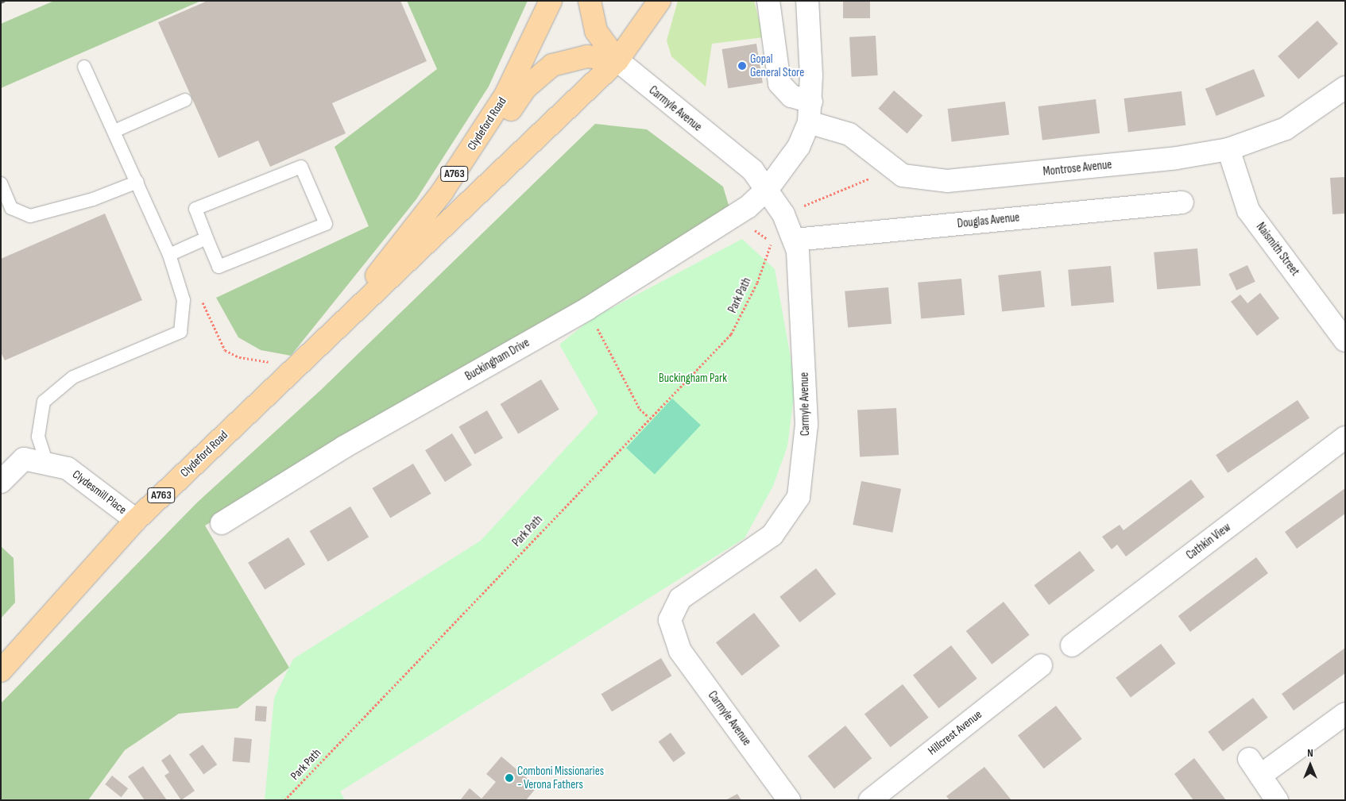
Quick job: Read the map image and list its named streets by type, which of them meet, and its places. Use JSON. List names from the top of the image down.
{
  "streets": {
    "main road": ["Clydeford Road", "A763"],
    "street": [
      "Carmyle Avenue",
      "Montrose Avenue",
      "Douglas Avenue",
      "Naismith Street",
      "Buckingham Drive",
      "Clydesmill Place",
      "Cathkin View",
      "Hillcrest Avenue"
    ],
    "path": ["Park Path"]
  },
  "crossings": [
    ["Carmyle Avenue", "Clydeford Road"],
    ["Carmyle Avenue", "A763"],
    ["Carmyle Avenue", "Douglas Avenue"],
    ["Carmyle Avenue", "Buckingham Drive"],
    ["Clydeford Road", "A763"],
    ["Clydeford Road", "Clydesmill Place"],
    ["Montrose Avenue", "Naismith Street"],
    ["Park Path", "Buckingham Drive"]
  ],
  "parks": ["Buckingham Park"],
  "places": ["Gopal General Store", "Comboni Missionaries - Verona Fathers"],
  "north": "top"
}
